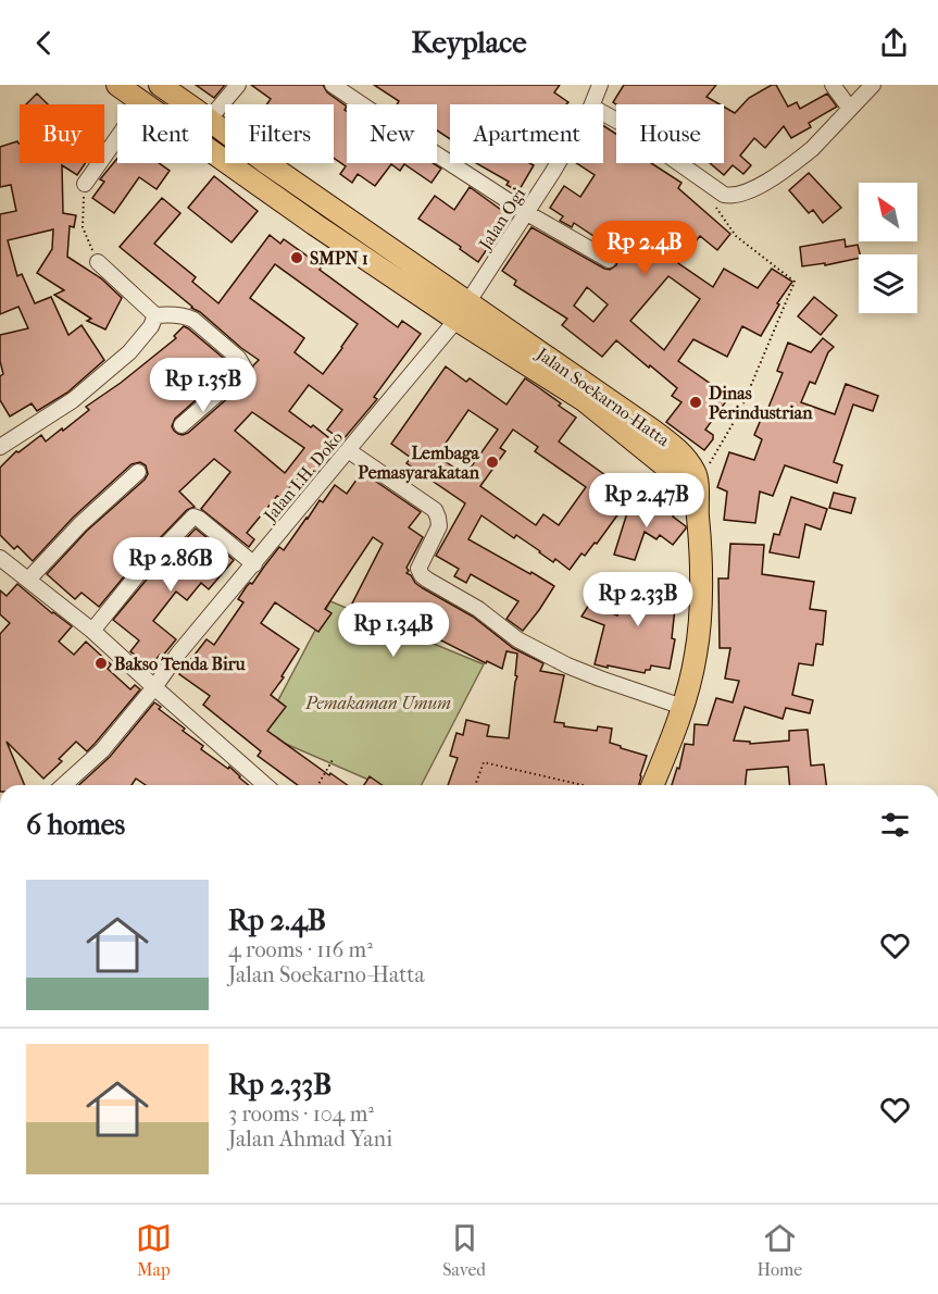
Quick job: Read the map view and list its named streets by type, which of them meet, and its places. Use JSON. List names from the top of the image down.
{
  "streets": {
    "highway": ["Jalan Soekarno-Hatta"],
    "street": ["Jalan Ogi", "Jalan I.H. Doko"]
  },
  "crossings": [
    ["Jalan Ogi", "Jalan Soekarno-Hatta"],
    ["Jalan Soekarno-Hatta", "Jalan I.H. Doko"]
  ],
  "parks": ["Pemakaman Umum"],
  "places": [
    "SMPN 1",
    "Dinas Perindustrian",
    "Lembaga Pemasyarakatan",
    "Bakso Tenda Biru"
  ],
  "north": "top left",
  "page": {
    "header": "Keyplace",
    "chip": [
      "Buy",
      "Rent",
      "Filters",
      "New",
      "Apartment",
      "House"
    ],
    "price": [
      "Rp 2.4B",
      "Rp 1.35B",
      "Rp 2.47B",
      "Rp 2.86B",
      "Rp 2.33B",
      "Rp 1.34B"
    ],
    "heading": "6 homes",
    "list": [
      {
        "name": "Rp 2.4B",
        "note": "4 rooms · 116 m² · Jalan Soekarno-Hatta"
      },
      {
        "name": "Rp 2.33B",
        "note": "3 rooms · 104 m² · Jalan Ahmad Yani"
      }
    ],
    "tabs": ["Map", "Saved", "Home"]
  }
}
